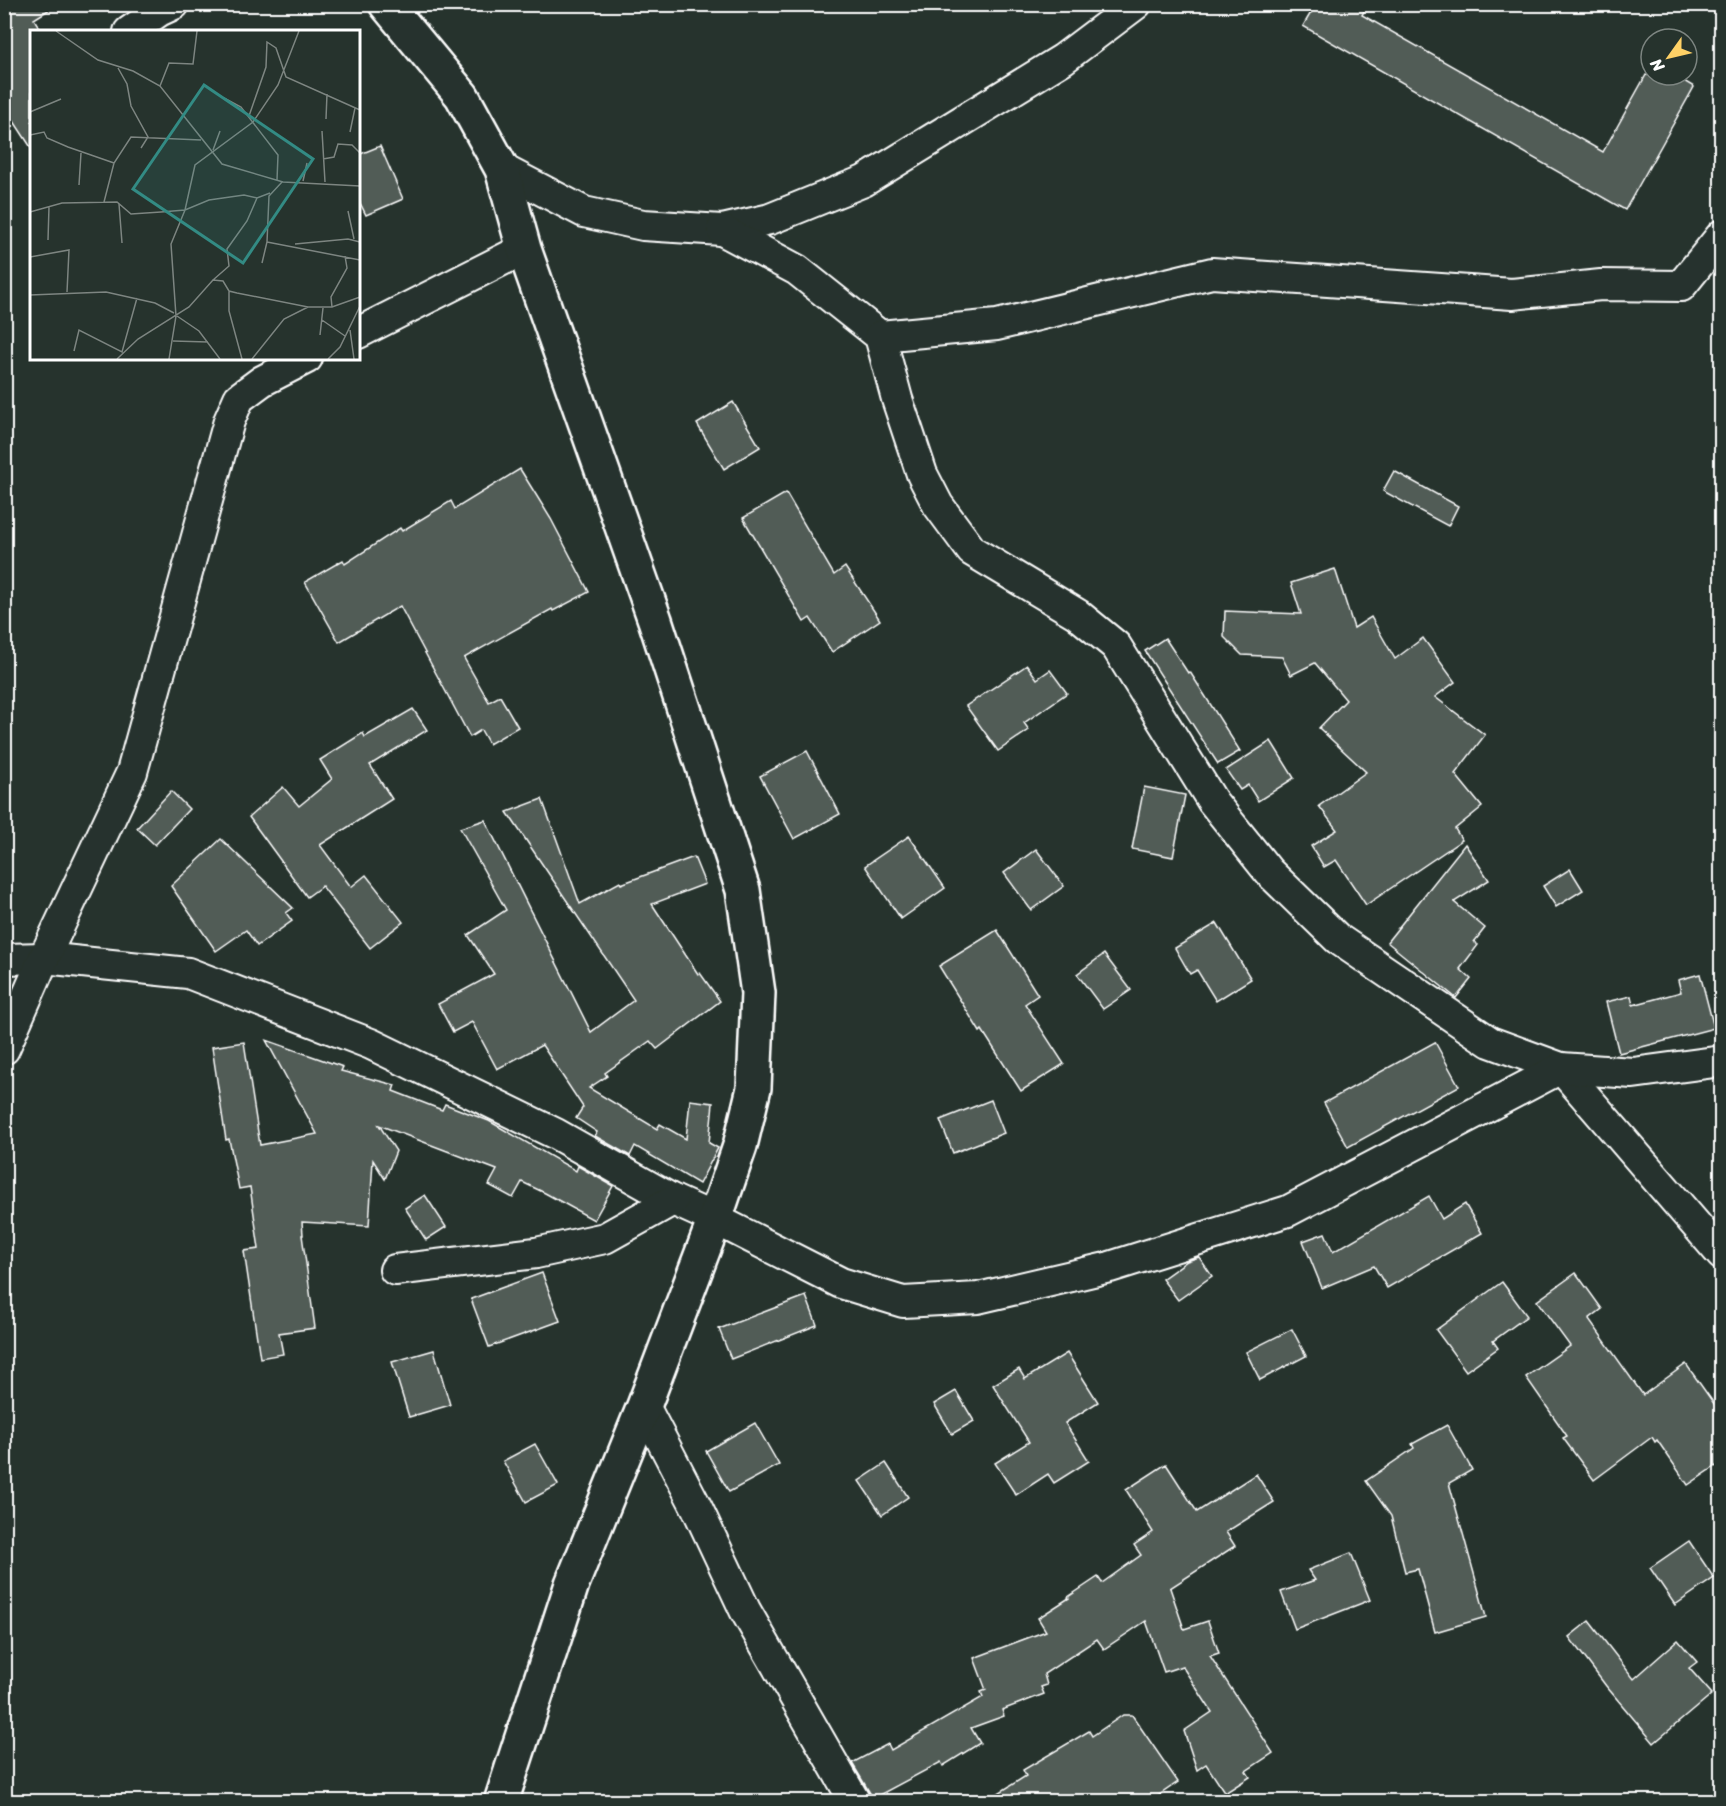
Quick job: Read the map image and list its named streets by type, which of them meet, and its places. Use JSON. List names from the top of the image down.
{
  "north": "bottom left"
}
